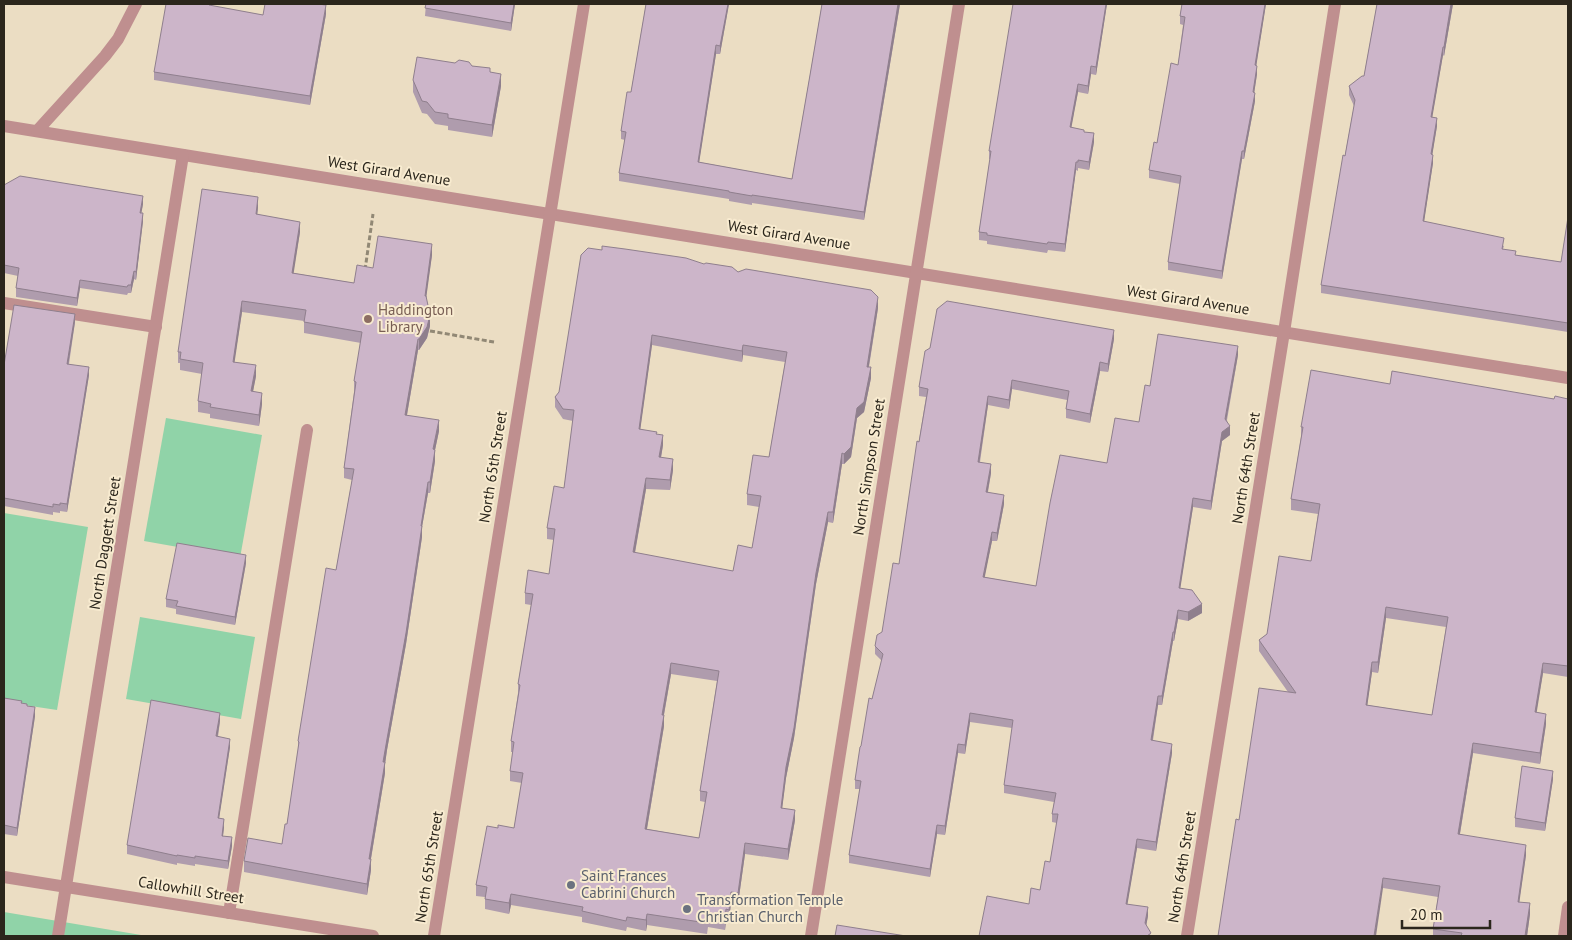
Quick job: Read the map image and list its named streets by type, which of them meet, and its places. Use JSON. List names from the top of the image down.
{
  "streets": {
    "street": [
      "West Girard Avenue",
      "North 65th Street",
      "North Simpson Street",
      "North 64th Street",
      "North Daggett Street",
      "Callowhill Street"
    ]
  },
  "crossings": [
    ["West Girard Avenue", "North 65th Street"],
    ["West Girard Avenue", "North Simpson Street"],
    ["West Girard Avenue", "North 64th Street"],
    ["West Girard Avenue", "North Daggett Street"],
    ["North Daggett Street", "Callowhill Street"]
  ],
  "places": ["Haddington Library", "Saint Frances Cabrini Church", "Transformation Temple Christian Church"],
  "scale_bar": "20 m"
}
